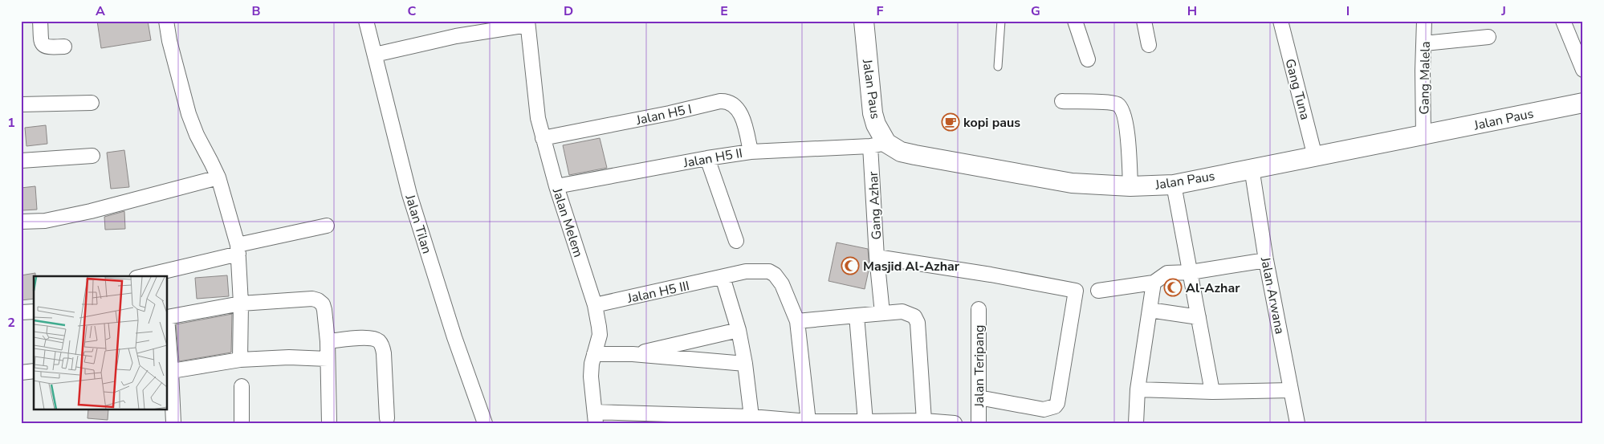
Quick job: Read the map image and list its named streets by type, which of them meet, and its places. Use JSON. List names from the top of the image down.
{
  "streets": {
    "main road": ["Jalan Paus"],
    "street": [
      "Gang Malela",
      "Gang Tuna",
      "Jalan H5 I",
      "Jalan H5 II",
      "Gang Azhar",
      "Jalan Melem",
      "Jalan Tilan",
      "Jalan H5 III",
      "Jalan Arwana",
      "Jalan Teripang"
    ]
  },
  "crossings": [
    ["Gang Malela", "Jalan Paus"],
    ["Jalan Paus", "Gang Tuna"],
    ["Jalan Paus", "Jalan H5 II"],
    ["Jalan Paus", "Gang Azhar"],
    ["Jalan Paus", "Jalan Arwana"],
    ["Jalan H5 I", "Jalan H5 II"],
    ["Jalan H5 I", "Jalan Melem"],
    ["Jalan H5 II", "Gang Azhar"],
    ["Jalan H5 II", "Jalan Melem"],
    ["Jalan Melem", "Jalan H5 III"]
  ],
  "places": {
    "cafe": ["kopi paus"],
    "mosque": ["Masjid Al-Azhar", "Al-Azhar"]
  },
  "grid": {
    "columns": [
      "A",
      "B",
      "C",
      "D",
      "E",
      "F",
      "G",
      "H",
      "I",
      "J"
    ],
    "rows": ["1", "2"]
  }
}
